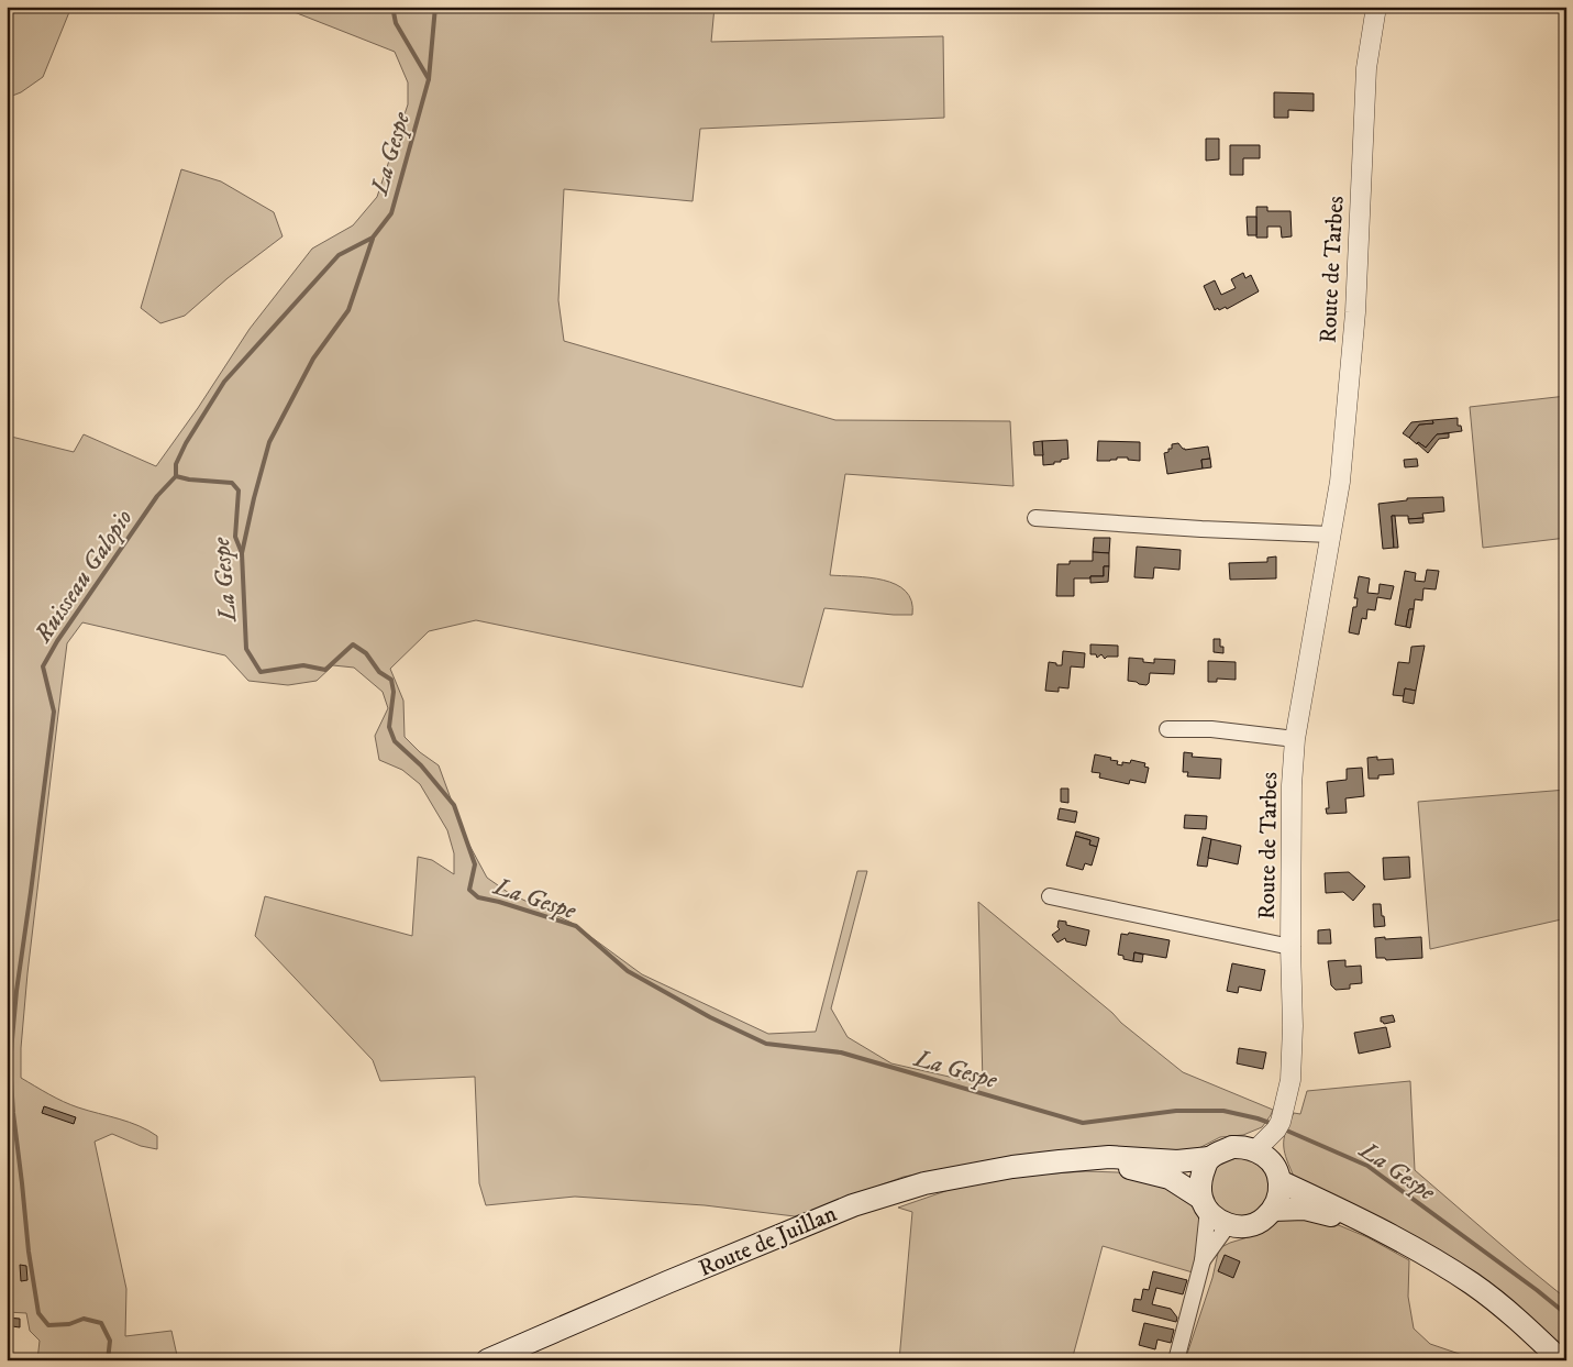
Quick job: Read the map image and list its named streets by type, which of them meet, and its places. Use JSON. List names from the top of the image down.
{
  "streets": {
    "main road": ["Route de Juillan"],
    "street": ["Route de Tarbes"]
  },
  "crossings": [
    ["Route de Tarbes", "Route de Juillan"]
  ],
  "water": ["La Gespe", "Ruisseau Galopio"]
}
